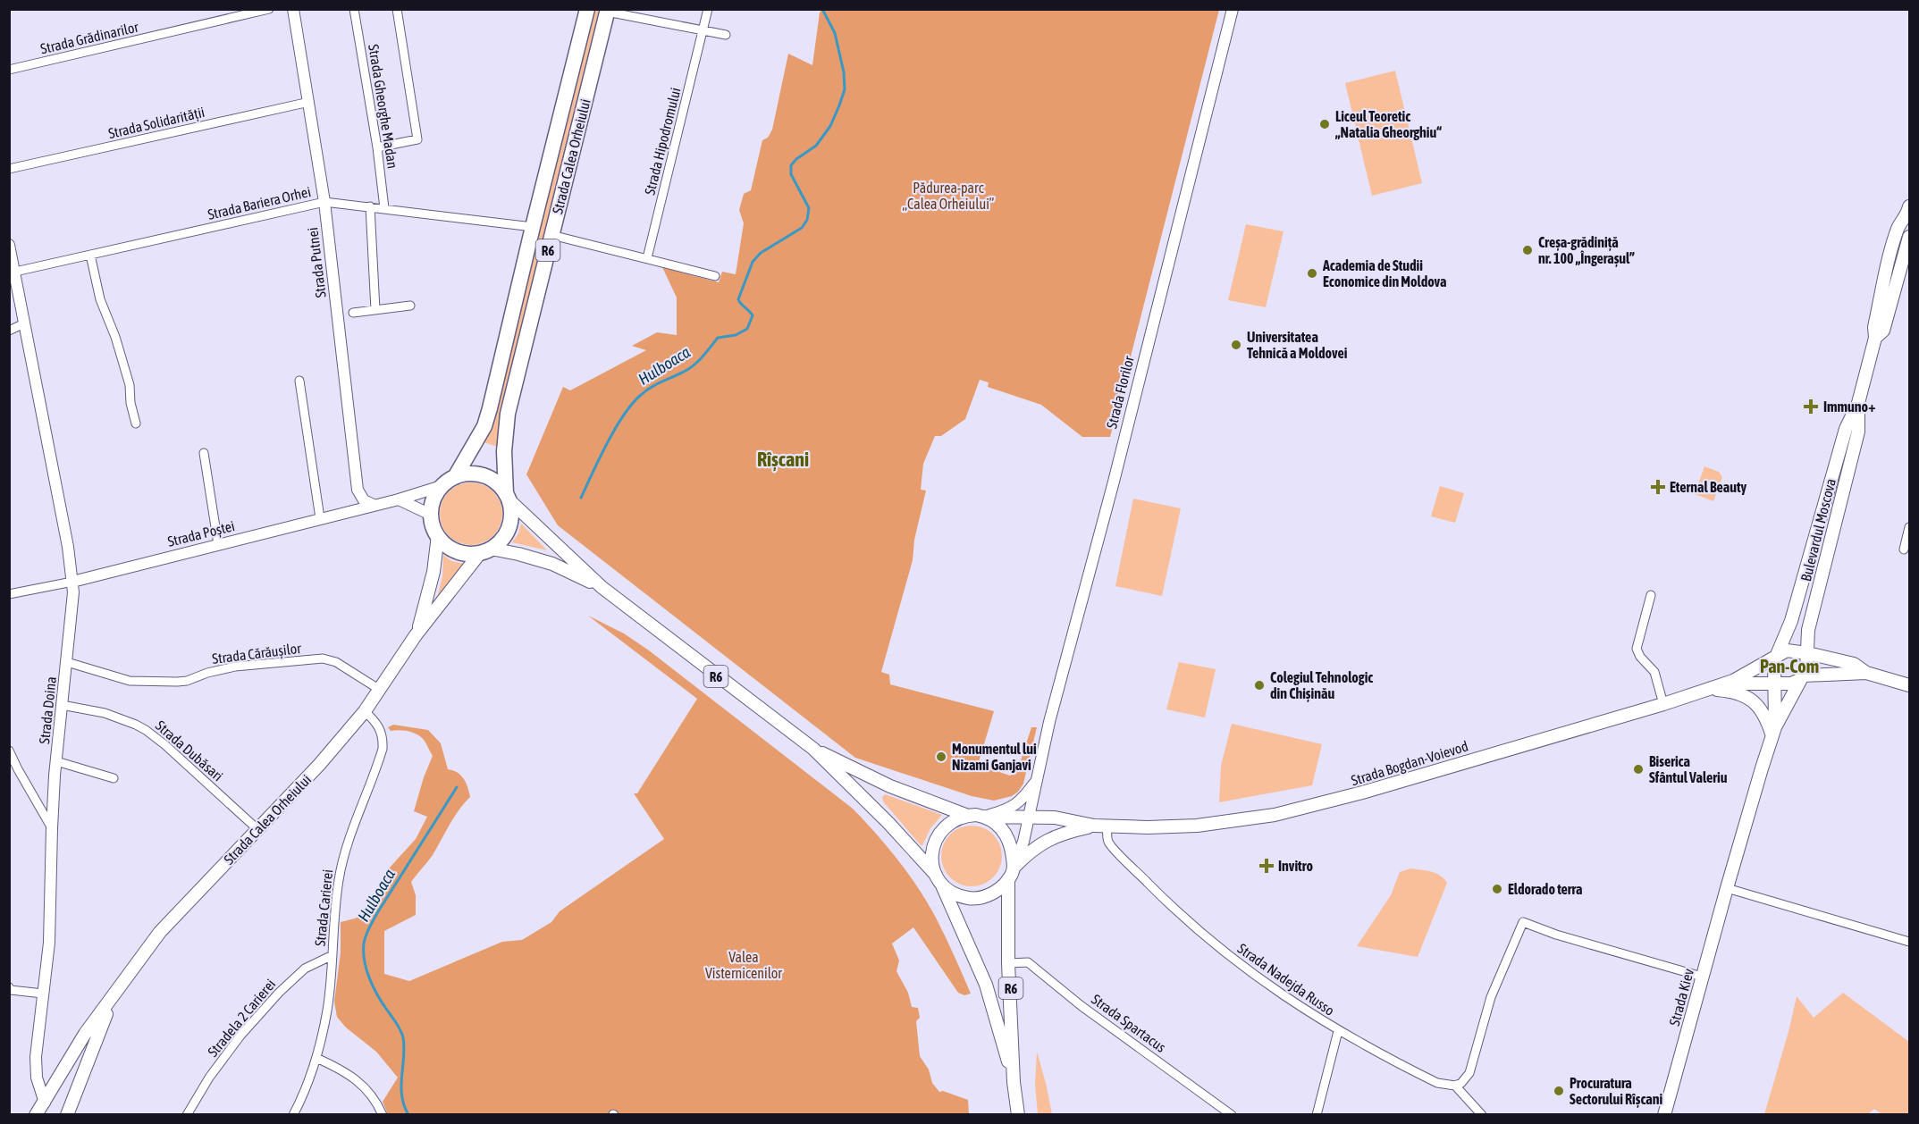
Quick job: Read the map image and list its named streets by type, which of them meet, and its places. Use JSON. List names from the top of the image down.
{
  "streets": {
    "highway": ["Strada Calea Orheiului", "R6"],
    "main road": [
      "Strada Putnei",
      "Strada Florilor",
      "Bulevardul Moscova",
      "Strada Poștei",
      "Strada Doina",
      "Strada Bogdan-Voievod",
      "Strada Kiev"
    ],
    "street": [
      "Strada Grădinarilor",
      "Strada Gheorghe Madan",
      "Strada Solidarității",
      "Strada Hipodromului",
      "Strada Bariera Orhei",
      "Strada Cărăușilor",
      "Strada Dubăsari",
      "Strada Carierei",
      "Strada Nadejda Russo",
      "Stradela 2 Carierei",
      "Strada Spartacus"
    ]
  },
  "crossings": [
    ["Strada Gheorghe Madan", "Strada Bariera Orhei"],
    ["Strada Solidarității", "Strada Putnei"],
    ["Strada Calea Orheiului", "Strada Bariera Orhei"],
    ["Strada Calea Orheiului", "R6"],
    ["Strada Calea Orheiului", "Strada Poștei"],
    ["Strada Calea Orheiului", "Strada Cărăușilor"],
    ["Strada Calea Orheiului", "Strada Doina"],
    ["Strada Calea Orheiului", "Strada Dubăsari"],
    ["Strada Calea Orheiului", "Strada Carierei"],
    ["Strada Bariera Orhei", "Strada Putnei"],
    ["Strada Bariera Orhei", "Strada Doina"],
    ["R6", "Strada Florilor"],
    ["R6", "Strada Poștei"],
    ["R6", "Strada Bogdan-Voievod"],
    ["R6", "Strada Spartacus"],
    ["Strada Putnei", "Strada Poștei"],
    ["Strada Florilor", "Strada Bogdan-Voievod"],
    ["Bulevardul Moscova", "Strada Bogdan-Voievod"],
    ["Bulevardul Moscova", "Strada Kiev"],
    ["Strada Poștei", "Strada Doina"],
    ["Strada Cărăușilor", "Strada Doina"],
    ["Strada Doina", "Strada Dubăsari"],
    ["Strada Bogdan-Voievod", "Strada Nadejda Russo"],
    ["Strada Bogdan-Voievod", "Strada Kiev"],
    ["Strada Carierei", "Stradela 2 Carierei"]
  ],
  "districts": ["Rîșcani", "Pan-Com"],
  "water": ["Hulboaca"],
  "parks": ["Pădurea-parc „Calea Orheiului”", "Valea Visternicenilor"],
  "places": {
    "other": [
      "Liceul Teoretic „Natalia Gheorghiu“",
      "Creșa-grădiniță nr. 100 „Îngerașul”",
      "Academia de Studii Economice din Moldova",
      "Universitatea Tehnică a Moldovei",
      "Colegiul Tehnologic din Chișinău",
      "Monumentul lui Nizami Ganjavi",
      "Biserica Sfântul Valeriu",
      "Eldorado terra",
      "Procuratura Sectorului Rîșcani"
    ],
    "health": ["Immuno+", "Eternal Beauty", "Invitro"]
  }
}
